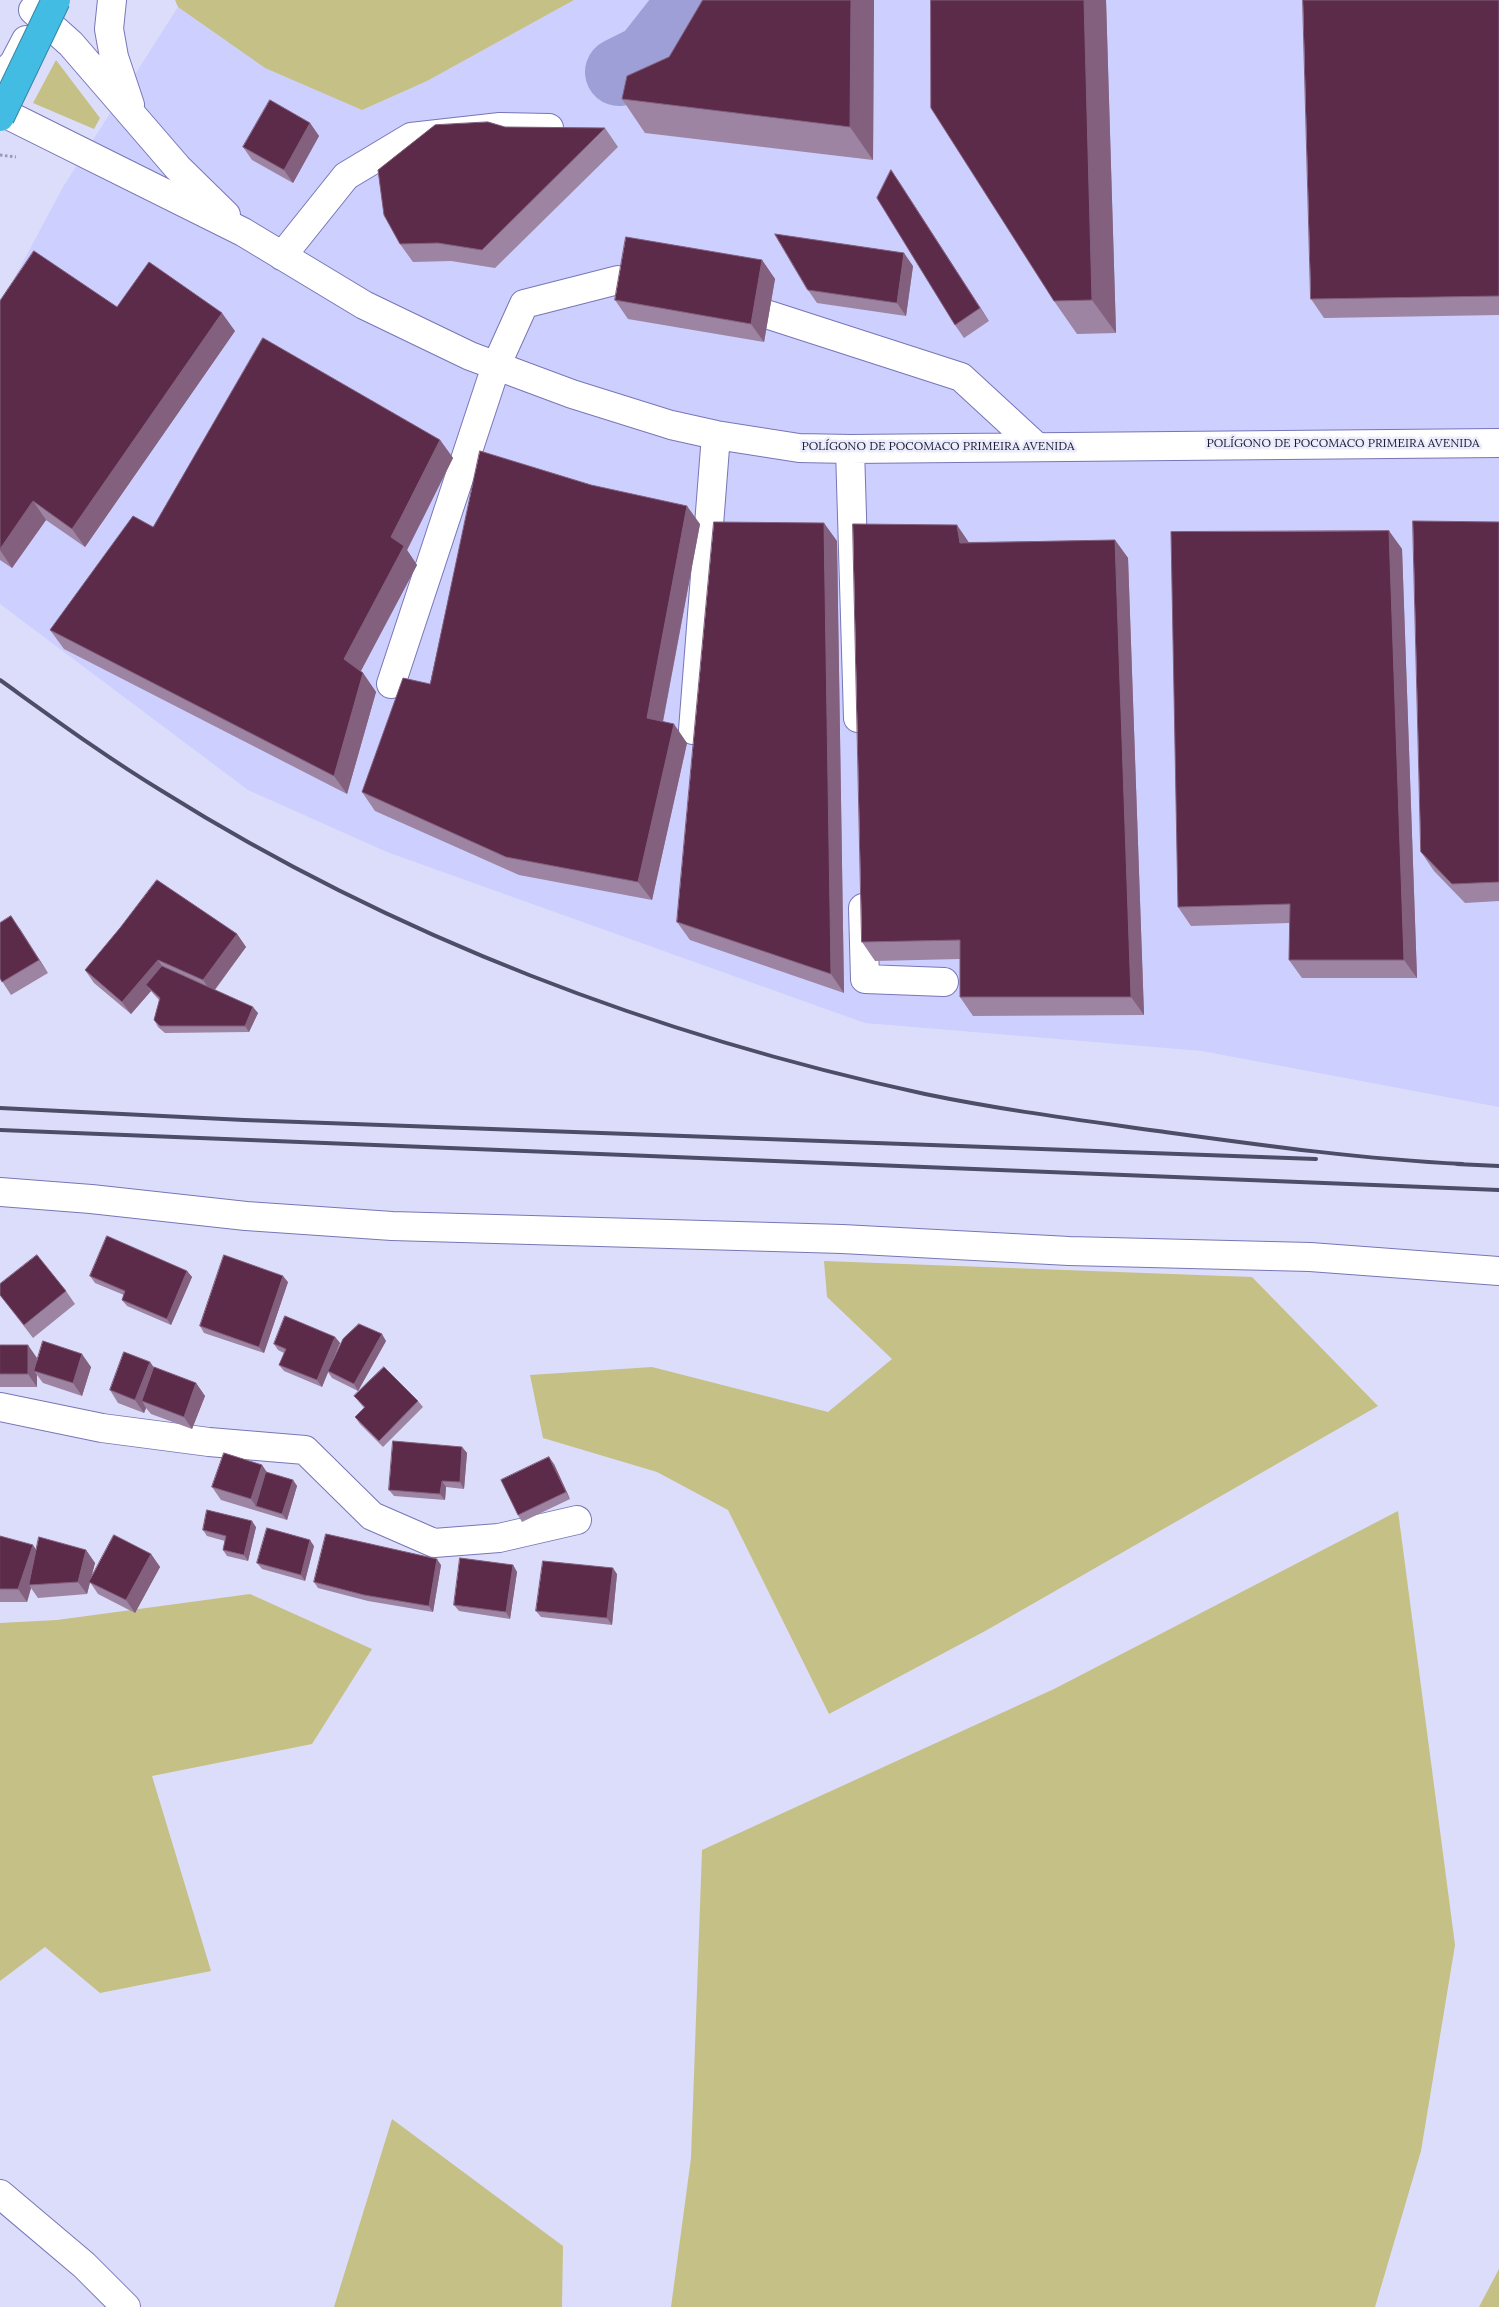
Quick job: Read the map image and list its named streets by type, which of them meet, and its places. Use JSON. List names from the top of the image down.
{
  "streets": {
    "street": ["POLÍGONO DE POCOMACO PRIMEIRA AVENIDA"]
  }
}
